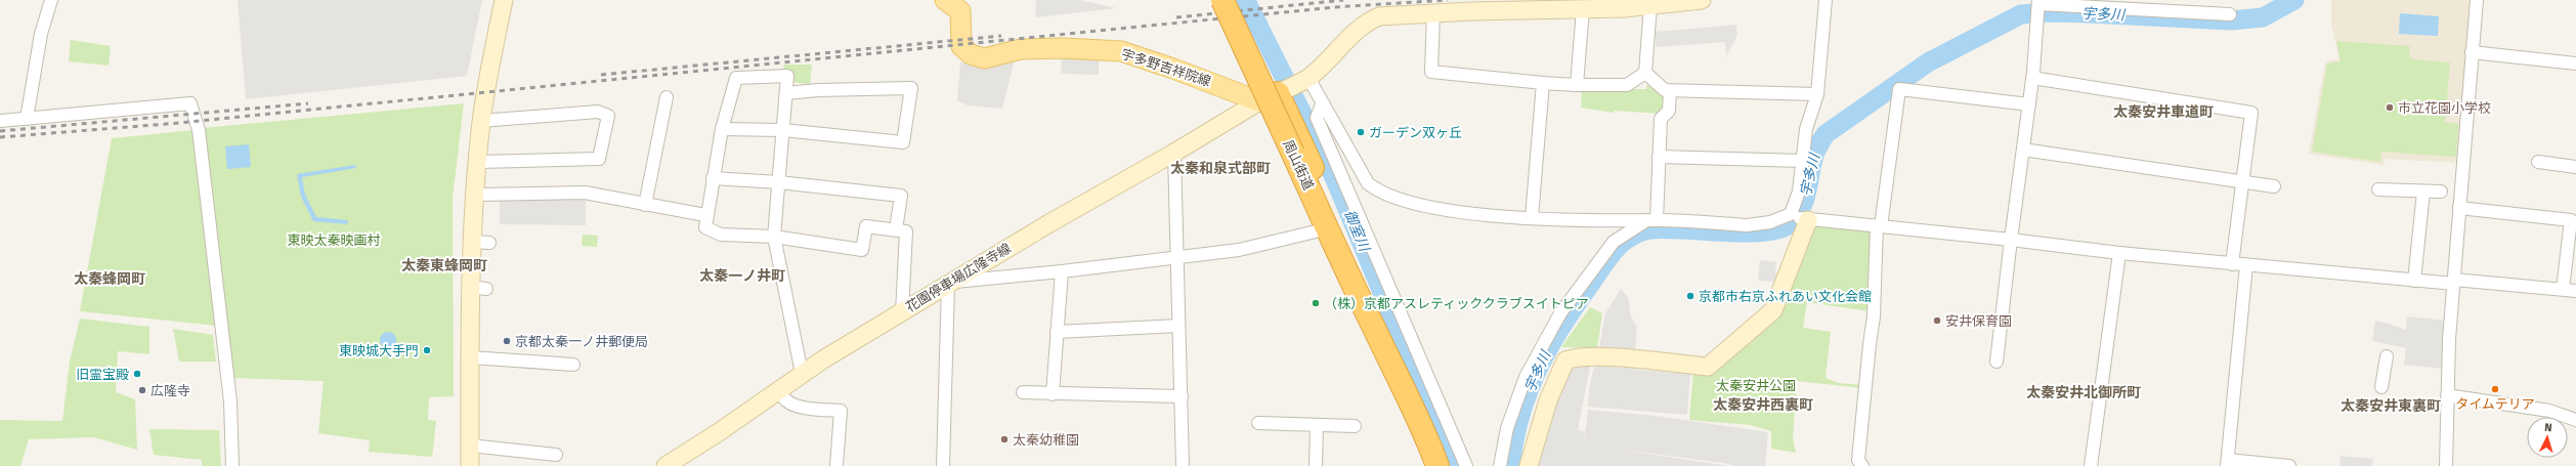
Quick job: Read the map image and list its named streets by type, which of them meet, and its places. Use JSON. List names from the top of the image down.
{
  "streets": {
    "highway": ["周山街道"],
    "main road": ["宇多野吉祥院線", "花園停車場広隆寺線"]
  },
  "crossings": [
    ["宇多野吉祥院線", "花園停車場広隆寺線"]
  ],
  "districts": [
    "太秦安井車道町",
    "太秦和泉式部町",
    "太秦東蜂岡町",
    "太秦一ノ井町",
    "太秦蜂岡町",
    "太秦安井北御所町",
    "太秦安井西裏町",
    "太秦安井東裏町"
  ],
  "water": ["宇多川", "御室川"],
  "parks": ["東映太秦映画村", "太秦安井公園"],
  "places": [
    "市立花園小学校",
    "ガーデン双ヶ丘",
    "京都市右京ふれあい文化会館",
    "（株）京都アスレティッククラブスイトピア",
    "安井保育園",
    "京都太秦一ノ井郵便局",
    "東映城大手門",
    "旧霊宝殿",
    "タイムテリア",
    "広隆寺",
    "太秦幼稚園"
  ],
  "north": "top"
}
